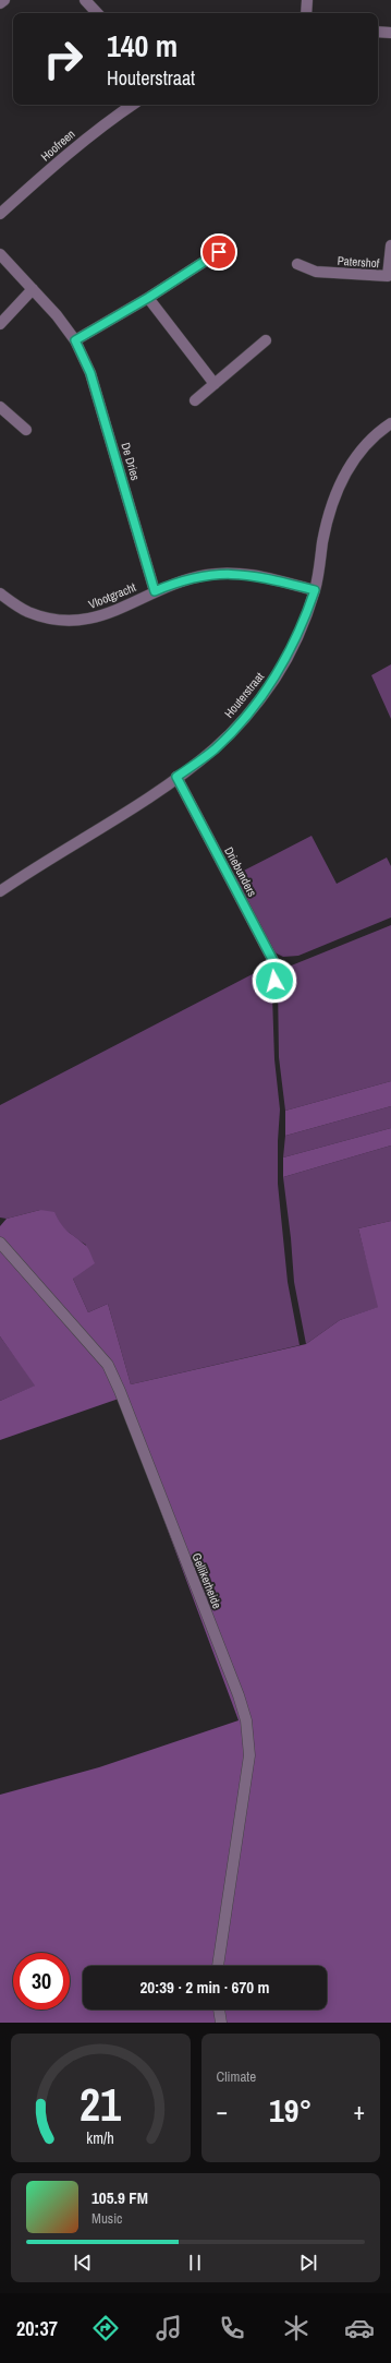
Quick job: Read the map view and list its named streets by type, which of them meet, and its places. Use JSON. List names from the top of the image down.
{
  "streets": {
    "street": [
      "Hoofreen",
      "Patershof",
      "De Dries",
      "Vlootgracht",
      "Houterstraat",
      "Driebunders",
      "Gellikerheide"
    ]
  },
  "crossings": [
    ["De Dries", "Vlootgracht"],
    ["Vlootgracht", "Houterstraat"],
    ["Houterstraat", "Driebunders"]
  ],
  "page": {
    "turn": ["140 m", "Houterstraat"],
    "limit": "30",
    "trip": "20:39 · 2 min · 670 m",
    "tile": "Climate",
    "heat": ["−", "19°", "+"],
    "song": ["105.9 FM", "Music"],
    "tabs": "20:37",
    "gauge": ["21", "km/h"]
  }
}
